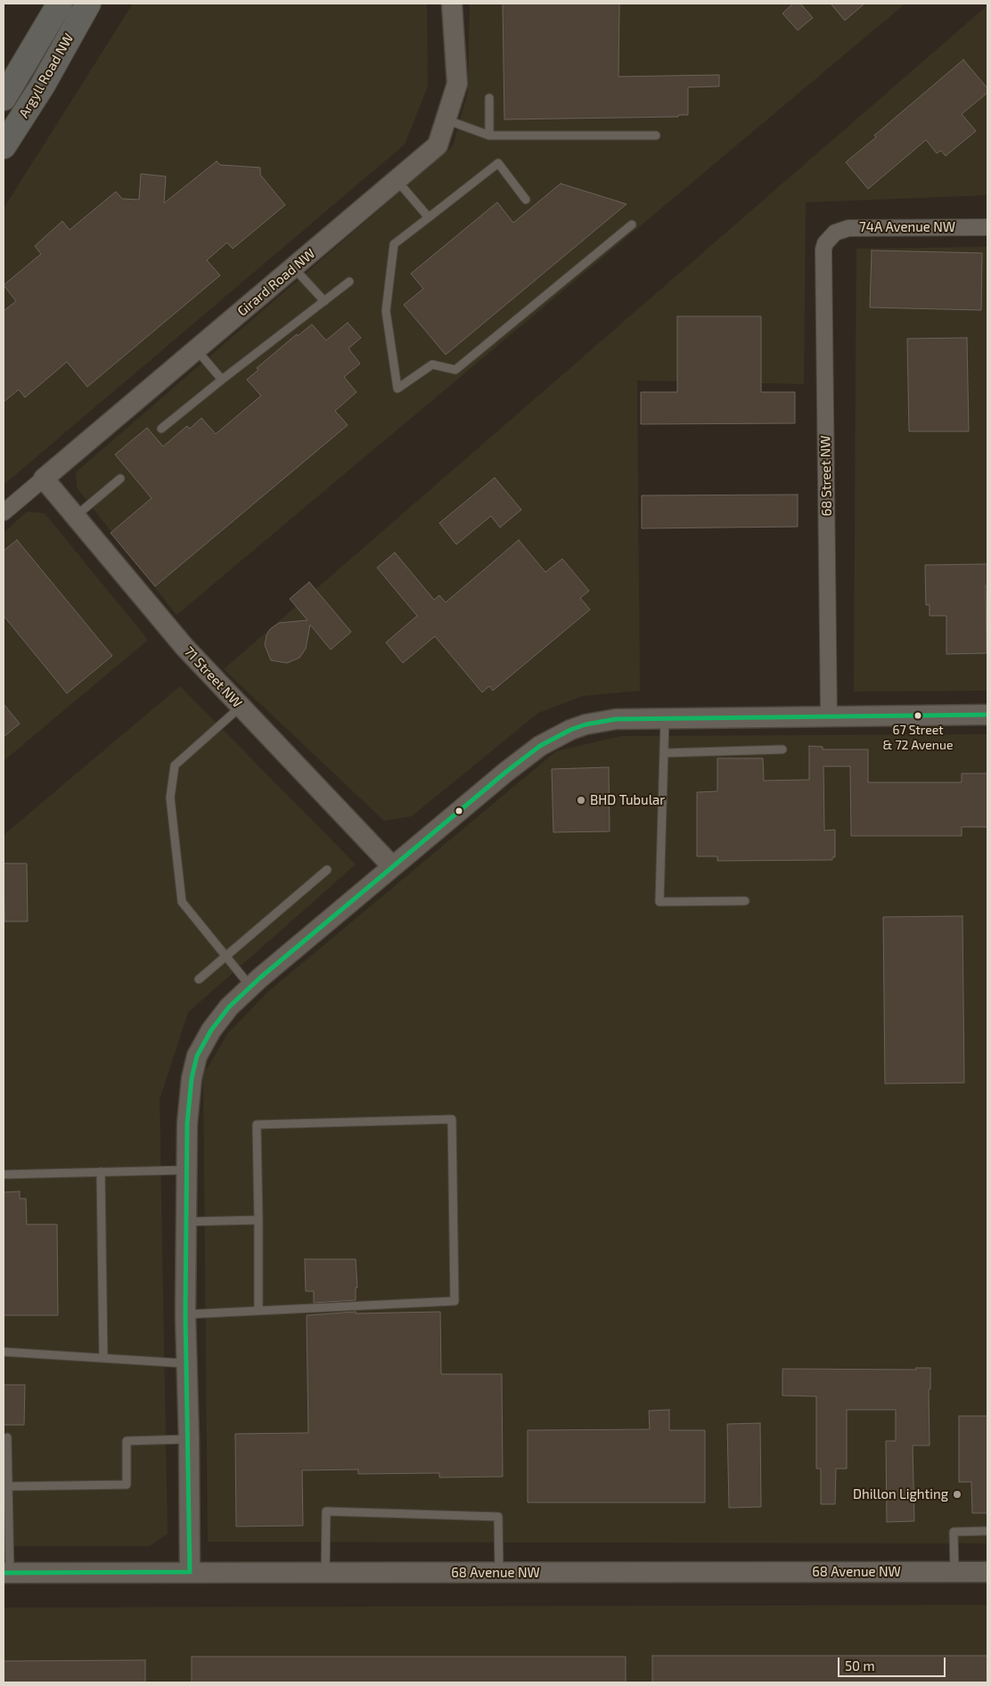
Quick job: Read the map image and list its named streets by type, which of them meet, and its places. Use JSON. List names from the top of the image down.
{
  "streets": {
    "main road": ["Argyll Road NW"],
    "street": [
      "74A Avenue NW",
      "Girard Road NW",
      "68 Street NW",
      "71 Street NW",
      "68 Avenue NW"
    ]
  },
  "crossings": [
    ["74A Avenue NW", "68 Street NW"],
    ["Girard Road NW", "71 Street NW"]
  ],
  "places": ["67 Street & 72 Avenue", "BHD Tubular", "Dhillon Lighting"],
  "scale_bar": "50 m"
}
